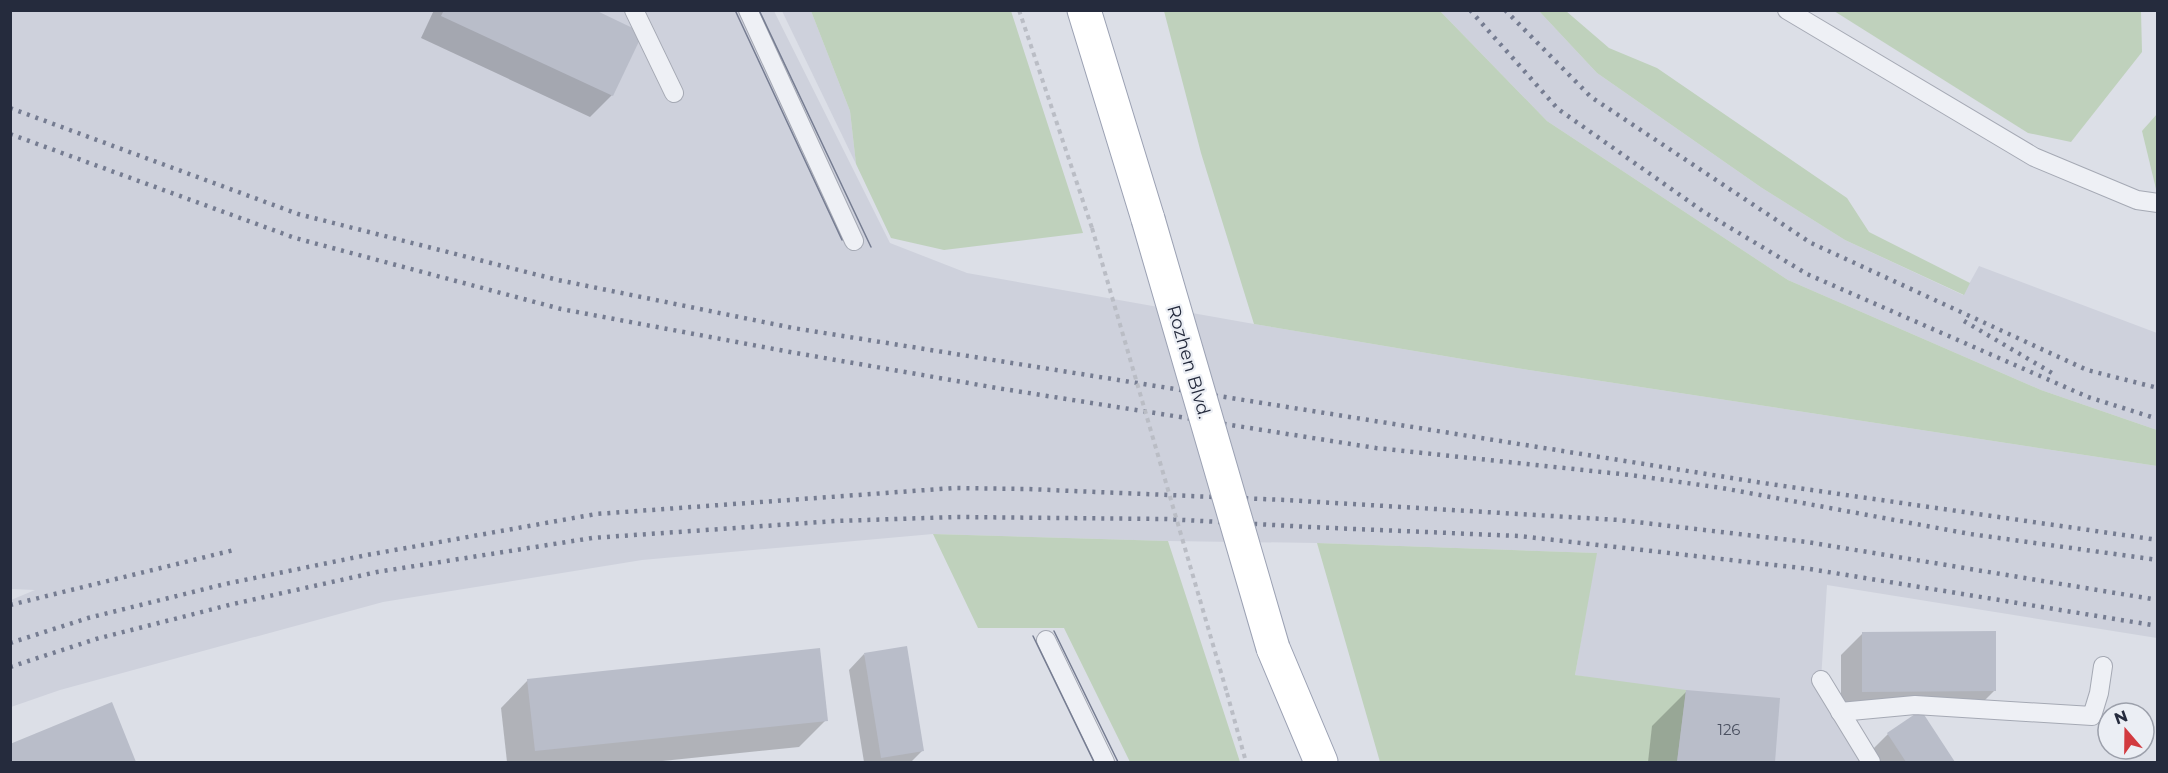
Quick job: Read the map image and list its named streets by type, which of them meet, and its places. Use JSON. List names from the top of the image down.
{
  "streets": {
    "main road": ["Rozhen Blvd."]
  },
  "house_numbers": ["126"],
  "north": "top"
}
